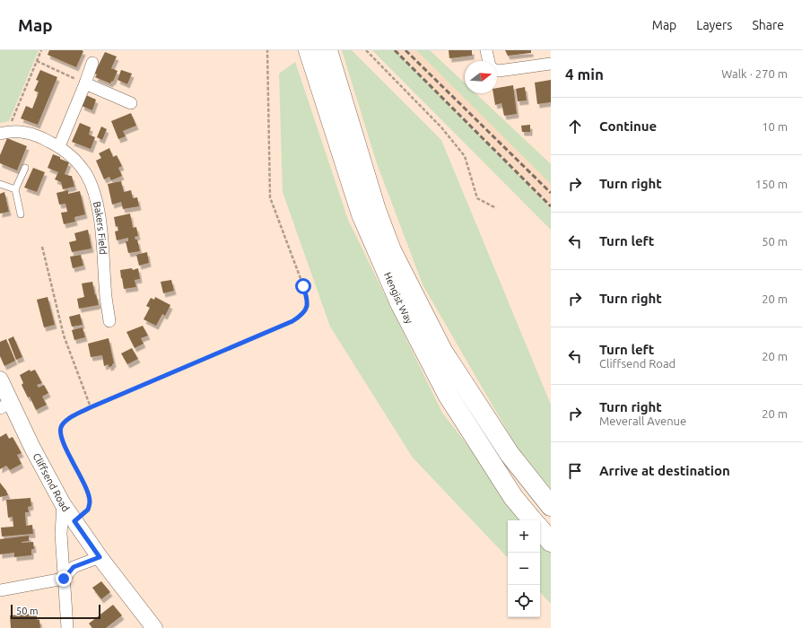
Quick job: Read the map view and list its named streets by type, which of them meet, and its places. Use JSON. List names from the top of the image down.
{
  "streets": {
    "highway": ["Hengist Way"],
    "street": ["Bakers Field", "Cliffsend Road"]
  },
  "scale_bar": "50 m",
  "north": "right",
  "page": {
    "header": "Map",
    "nav": ["Map", "Layers", "Share"],
    "heading": ["4 min", "Walk · 270 m"],
    "list": [
      ["Continue", "10 m"],
      ["Turn right", "150 m"],
      ["Turn left", "50 m"],
      ["Turn right", "20 m"],
      ["Turn left", "Cliffsend Road", "20 m"],
      ["Turn right", "Meverall Avenue", "20 m"],
      "Arrive at destination"
    ],
    "map_buttons": ["+", "−"],
    "scale": "50 m"
  }
}
